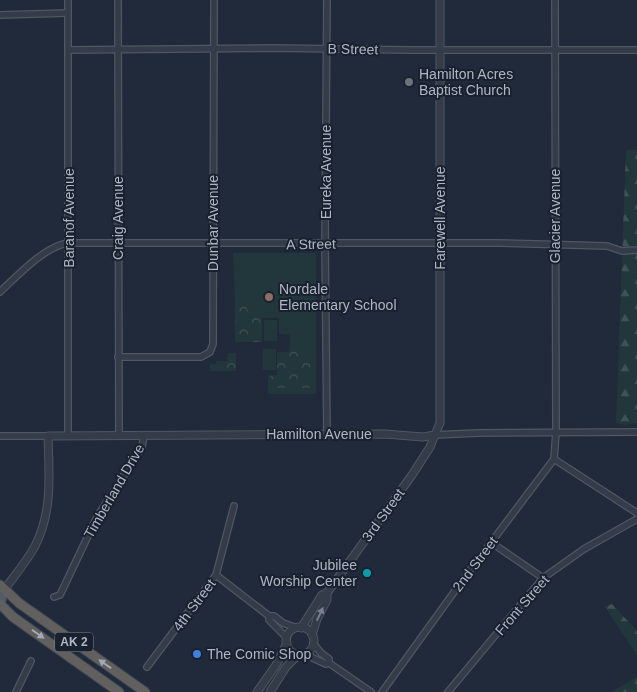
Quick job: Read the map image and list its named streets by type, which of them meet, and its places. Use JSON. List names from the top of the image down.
{
  "streets": {
    "highway": ["AK 2"],
    "street": [
      "B Street",
      "Eureka Avenue",
      "Glacier Avenue",
      "Baranof Avenue",
      "Craig Avenue",
      "Farewell Avenue",
      "Dunbar Avenue",
      "A Street",
      "Hamilton Avenue",
      "Timberland Drive",
      "3rd Street",
      "2nd Street",
      "4th Street",
      "Front Street"
    ]
  },
  "crossings": [
    ["B Street", "Eureka Avenue"],
    ["B Street", "Glacier Avenue"],
    ["B Street", "Baranof Avenue"],
    ["B Street", "Craig Avenue"],
    ["B Street", "Farewell Avenue"],
    ["B Street", "Dunbar Avenue"],
    ["Eureka Avenue", "A Street"],
    ["Eureka Avenue", "Hamilton Avenue"],
    ["Glacier Avenue", "A Street"],
    ["Glacier Avenue", "Hamilton Avenue"],
    ["Baranof Avenue", "A Street"],
    ["Baranof Avenue", "Hamilton Avenue"],
    ["Craig Avenue", "Dunbar Avenue"],
    ["Craig Avenue", "A Street"],
    ["Craig Avenue", "Hamilton Avenue"],
    ["Farewell Avenue", "A Street"],
    ["Farewell Avenue", "Hamilton Avenue"],
    ["Farewell Avenue", "3rd Street"],
    ["Dunbar Avenue", "A Street"],
    ["Hamilton Avenue", "Timberland Drive"],
    ["Hamilton Avenue", "3rd Street"]
  ],
  "places": [
    "Hamilton Acres Baptist Church",
    "Nordale Elementary School",
    "Jubilee Worship Center",
    "The Comic Shop"
  ]
}
